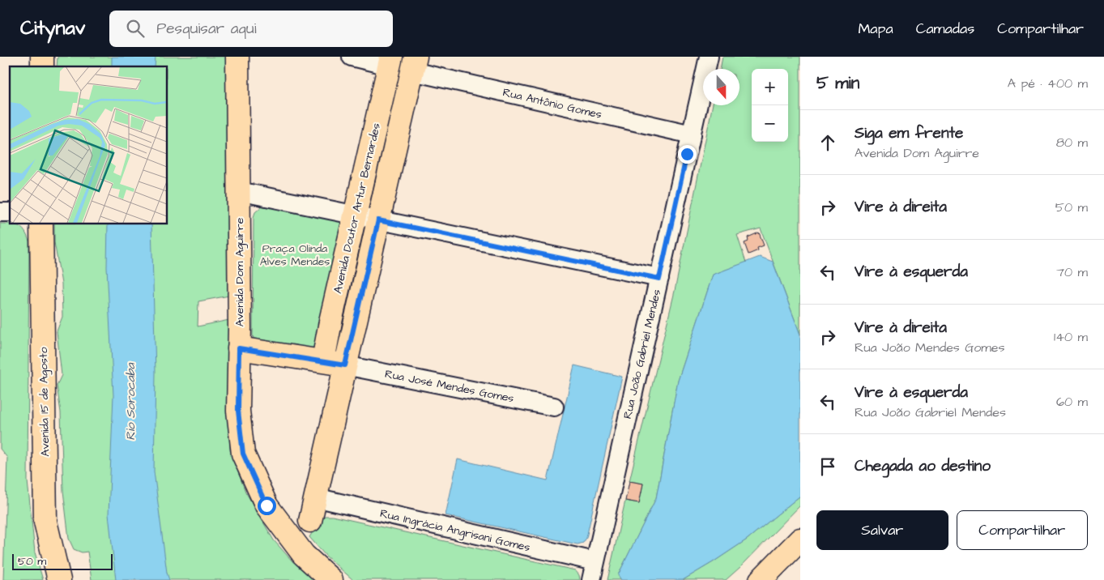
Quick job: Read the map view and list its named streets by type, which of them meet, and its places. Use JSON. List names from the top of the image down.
{
  "streets": {
    "main road": ["Avenida Doutor Artur Bernardes", "Avenida Dom Aguirre", "Avenida 15 de Agosto"],
    "street": [
      "Rua Antônio Gomes",
      "Rua João Gabriel Mendes",
      "Rua José Mendes Gomes",
      "Rua Ingrácia Angrisani Gomes"
    ]
  },
  "crossings": [
    ["Rua Antônio Gomes", "Rua João Gabriel Mendes"],
    ["Rua João Gabriel Mendes", "Rua Ingrácia Angrisani Gomes"]
  ],
  "water": ["Rio Sorocaba"],
  "parks": ["Praça Olinda Alves Mendes"],
  "scale_bar": "50 m",
  "north": "bottom",
  "page": {
    "header": "Citynav",
    "search": "Pesquisar aqui",
    "nav": ["Mapa", "Camadas", "Compartilhar"],
    "heading": ["5 min", "A pé · 400 m"],
    "map_buttons": ["+", "−"],
    "list": [
      ["Siga em frente", "Avenida Dom Aguirre", "80 m"],
      ["Vire à direita", "50 m"],
      ["Vire à esquerda", "70 m"],
      ["Vire à direita", "Rua João Mendes Gomes", "140 m"],
      ["Vire à esquerda", "Rua João Gabriel Mendes", "60 m"],
      "Chegada ao destino"
    ],
    "buttons": ["Salvar", "Compartilhar"],
    "scale": "50 m"
  }
}
